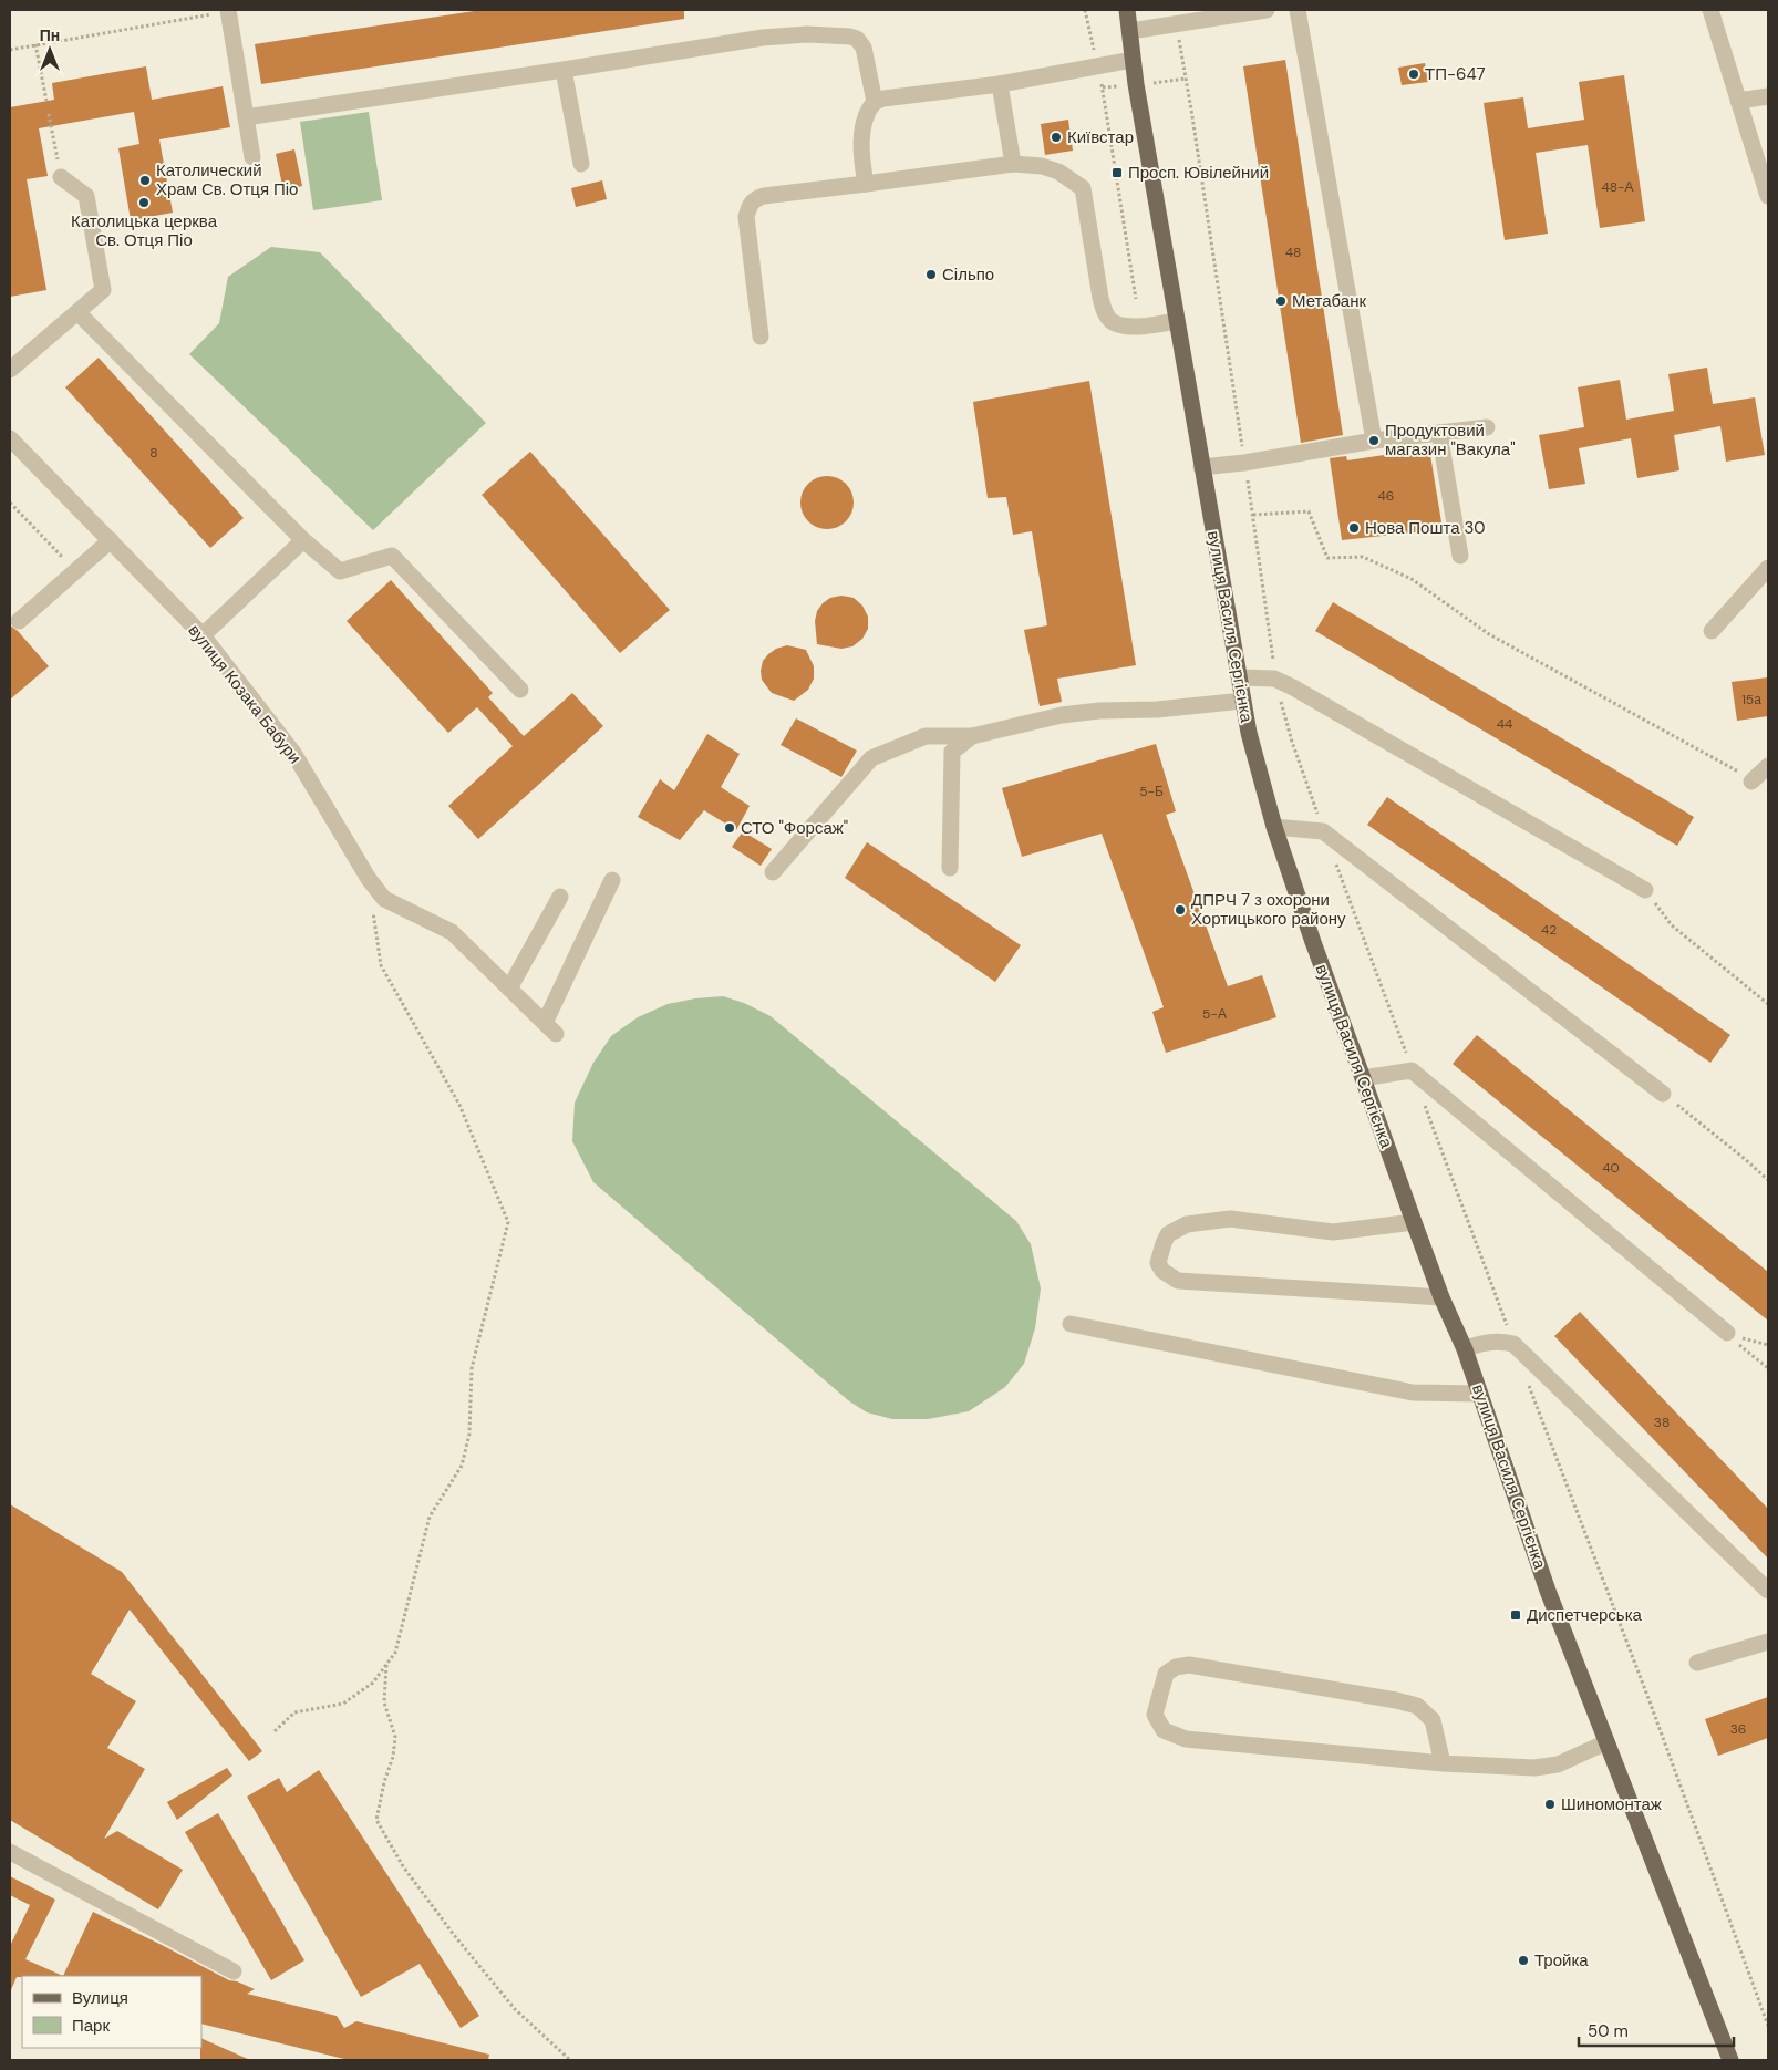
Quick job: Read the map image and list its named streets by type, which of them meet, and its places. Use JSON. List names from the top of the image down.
{
  "streets": {
    "main road": ["вулиця Василя Сергієнка"],
    "street": ["вулиця Козака Бабури"]
  },
  "places": {
    "other": [
      "ТП-647",
      "Київстар",
      "Католический Храм Св. Отця Піо",
      "Католицька церква Св. Отця Піо",
      "Сільпо",
      "Метабанк",
      "Продуктовий магазин \"Вакула\"",
      "Нова Пошта 30",
      "СТО \"Форсаж\"",
      "ДПРЧ 7 з охорони Хортицького району",
      "Шиномонтаж",
      "Тройка"
    ],
    "transit": ["Просп. Ювілейний", "Диспетчерська"]
  },
  "house_numbers": [
    "48-А",
    "48",
    "8",
    "46",
    "15а",
    "44",
    "5-Б",
    "42",
    "5-А",
    "40",
    "38",
    "36"
  ],
  "legend": ["Вулиця", "Парк"],
  "scale_bar": "50 m",
  "north": "top"
}
